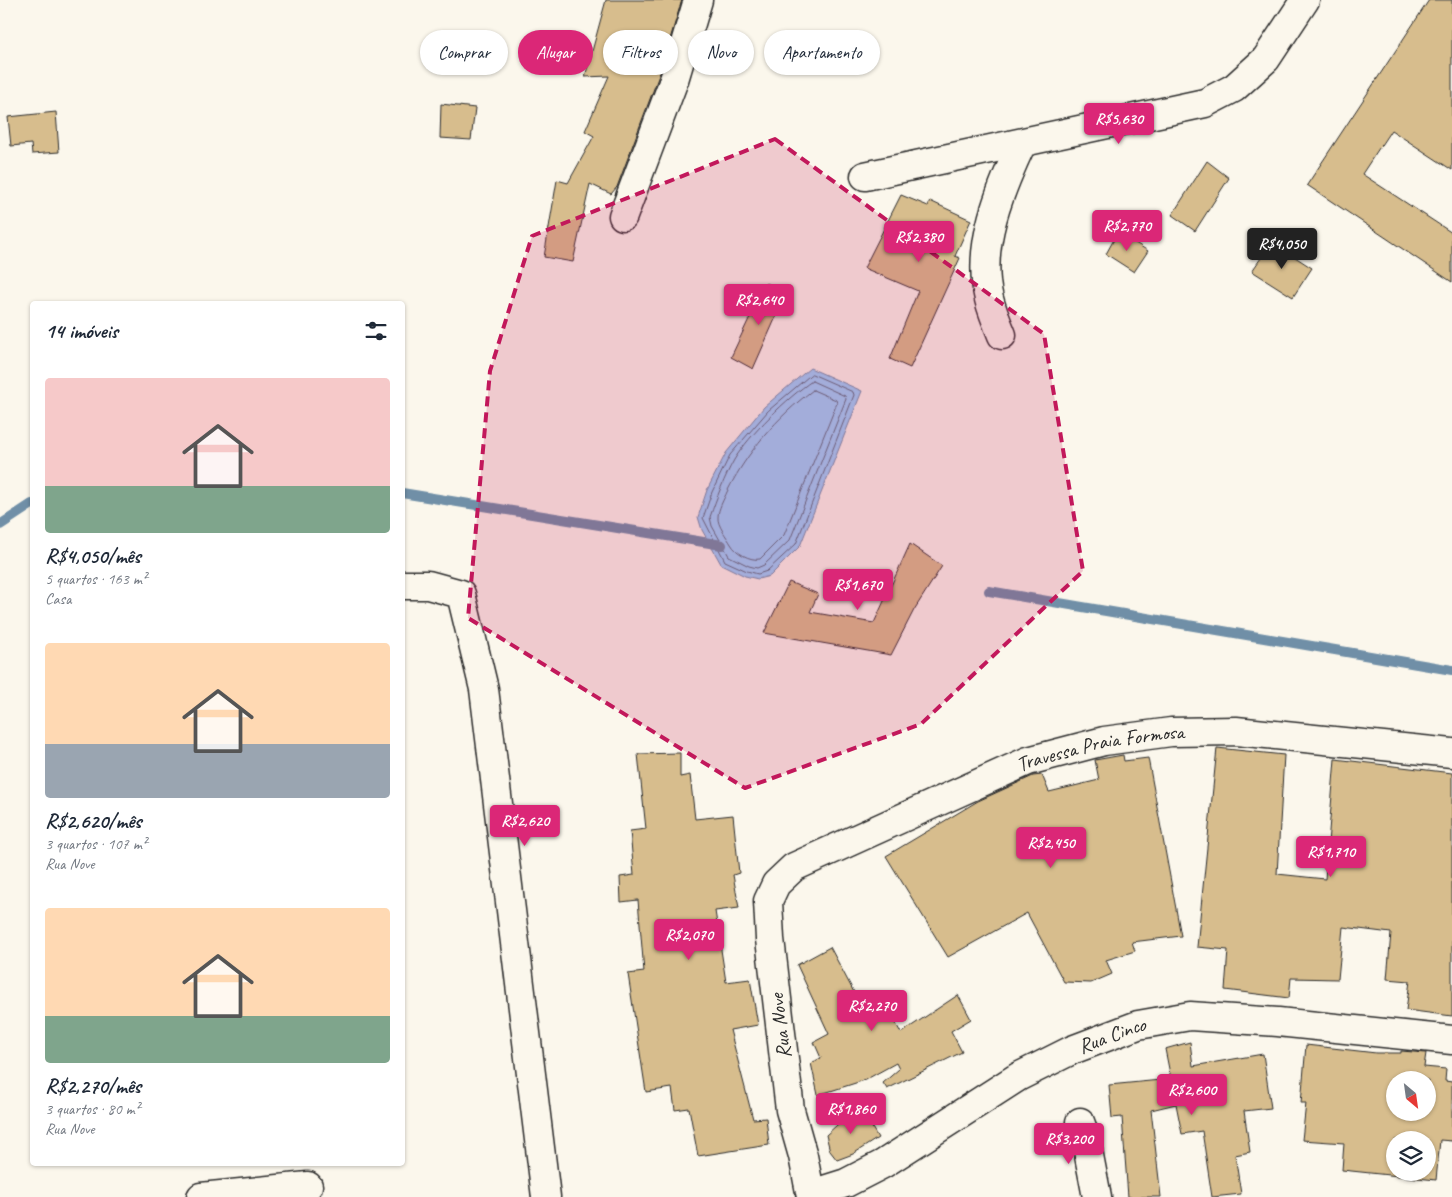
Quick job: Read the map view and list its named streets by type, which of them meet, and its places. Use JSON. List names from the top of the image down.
{
  "streets": {
    "street": ["Travessa Praia Formosa", "Rua Nove", "Rua Cinco"]
  },
  "crossings": [
    ["Travessa Praia Formosa", "Rua Nove"],
    ["Rua Nove", "Rua Cinco"]
  ],
  "north": "bottom right",
  "page": {
    "chip": [
      "Comprar",
      "Alugar",
      "Filtros",
      "Novo",
      "Apartamento"
    ],
    "price": [
      "R$5,630",
      "R$2,770",
      "R$2,380",
      "R$4,050",
      "R$2,640",
      "R$1,670",
      "R$2,620",
      "R$2,450",
      "R$1,710",
      "R$2,070",
      "R$2,270",
      "R$2,600",
      "R$1,860",
      "R$3,200"
    ],
    "heading": "14 imóveis",
    "list": [
      {
        "name": "R$4,050/mês",
        "note": "5 quartos · 163 m² · Casa"
      },
      {
        "name": "R$2,620/mês",
        "note": "3 quartos · 107 m² · Rua Nove"
      },
      {
        "name": "R$2,270/mês",
        "note": "3 quartos · 80 m² · Rua Nove"
      }
    ]
  }
}
